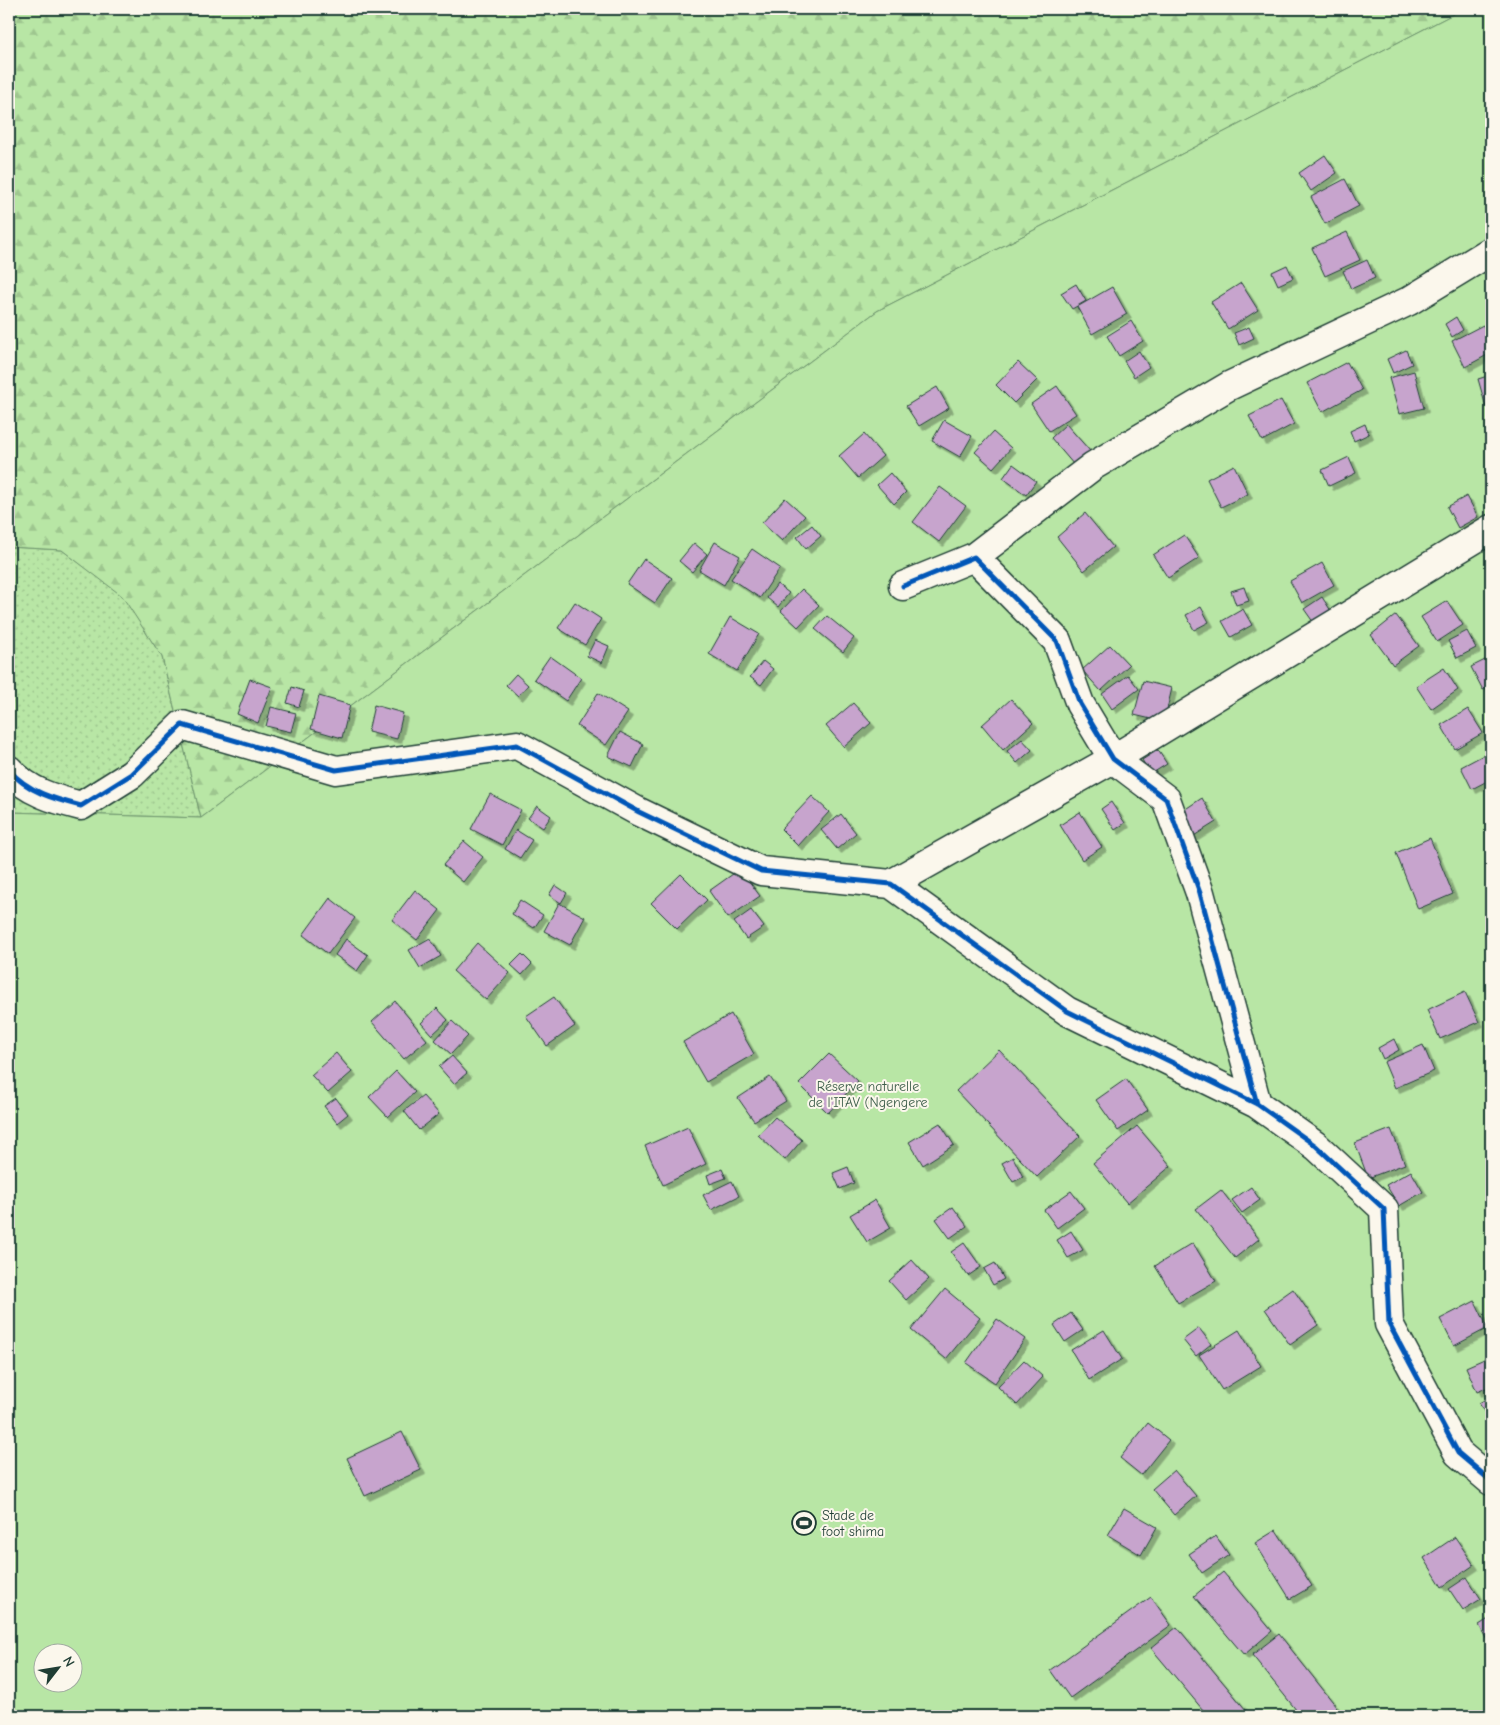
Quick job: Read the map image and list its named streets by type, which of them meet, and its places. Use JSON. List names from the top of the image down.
{
  "parks": ["Réserve naturelle de l'ITAV (Ngengere"],
  "places": {
    "sports": ["Stade de foot shima"]
  },
  "north": "top right"
}
